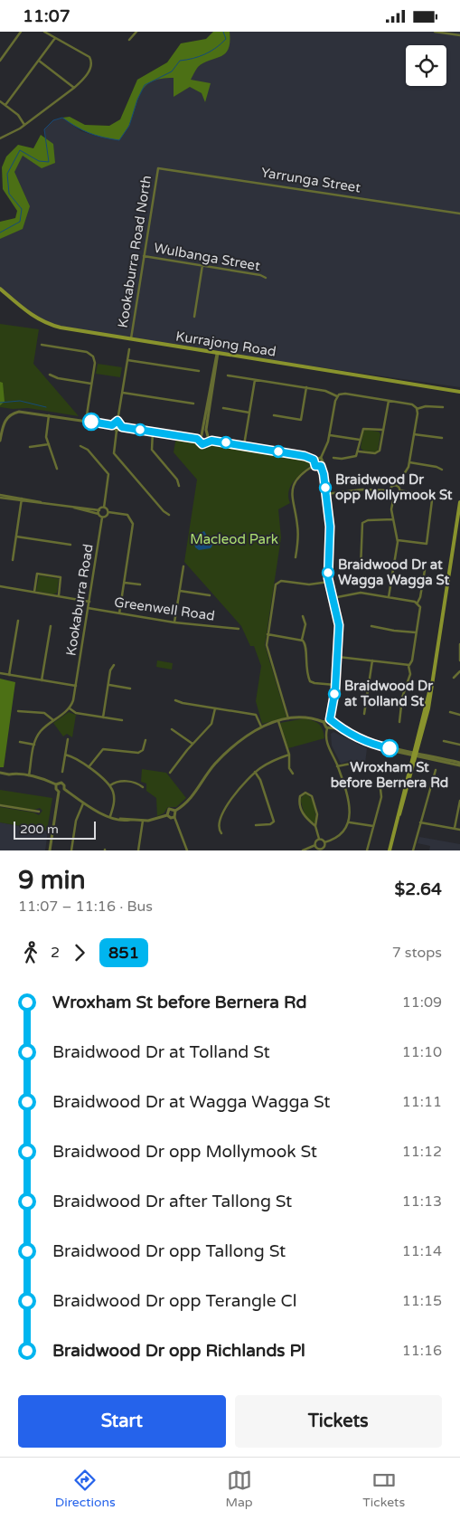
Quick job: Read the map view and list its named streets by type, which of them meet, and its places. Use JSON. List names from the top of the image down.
{
  "streets": {
    "main road": ["Kurrajong Road"],
    "street": [
      "Yarrunga Street",
      "Kookaburra Road North",
      "Wulbanga Street",
      "Kookaburra Road",
      "Greenwell Road"
    ]
  },
  "crossings": [
    ["Yarrunga Street", "Kookaburra Road North"],
    ["Kookaburra Road North", "Wulbanga Street"],
    ["Kookaburra Road North", "Kurrajong Road"],
    ["Kookaburra Road", "Greenwell Road"]
  ],
  "parks": ["Macleod Park"],
  "places": [
    "Braidwood Dr opp Mollymook St",
    "Braidwood Dr at Wagga Wagga St",
    "Braidwood Dr at Tolland St",
    "Wroxham St before Bernera Rd"
  ],
  "lines": ["bus line 851"],
  "scale_bar": "200 m",
  "page": {
    "status": "11:07",
    "scale": "200 m",
    "heading": ["9 min", "11:07 – 11:16 · Bus", "$2.64"],
    "legs": ["2", "851", "7 stops"],
    "list": [
      {
        "name": "Wroxham St before Bernera Rd",
        "value": "11:09"
      },
      {
        "name": "Braidwood Dr at Tolland St",
        "value": "11:10"
      },
      {
        "name": "Braidwood Dr at Wagga Wagga St",
        "value": "11:11"
      },
      {
        "name": "Braidwood Dr opp Mollymook St",
        "value": "11:12"
      },
      {
        "name": "Braidwood Dr after Tallong St",
        "value": "11:13"
      },
      {
        "name": "Braidwood Dr opp Tallong St",
        "value": "11:14"
      },
      {
        "name": "Braidwood Dr opp Terangle Cl",
        "value": "11:15"
      },
      {
        "name": "Braidwood Dr opp Richlands Pl",
        "value": "11:16"
      }
    ],
    "buttons": ["Start", "Tickets"],
    "tabs": ["Directions", "Map", "Tickets"]
  }
}
